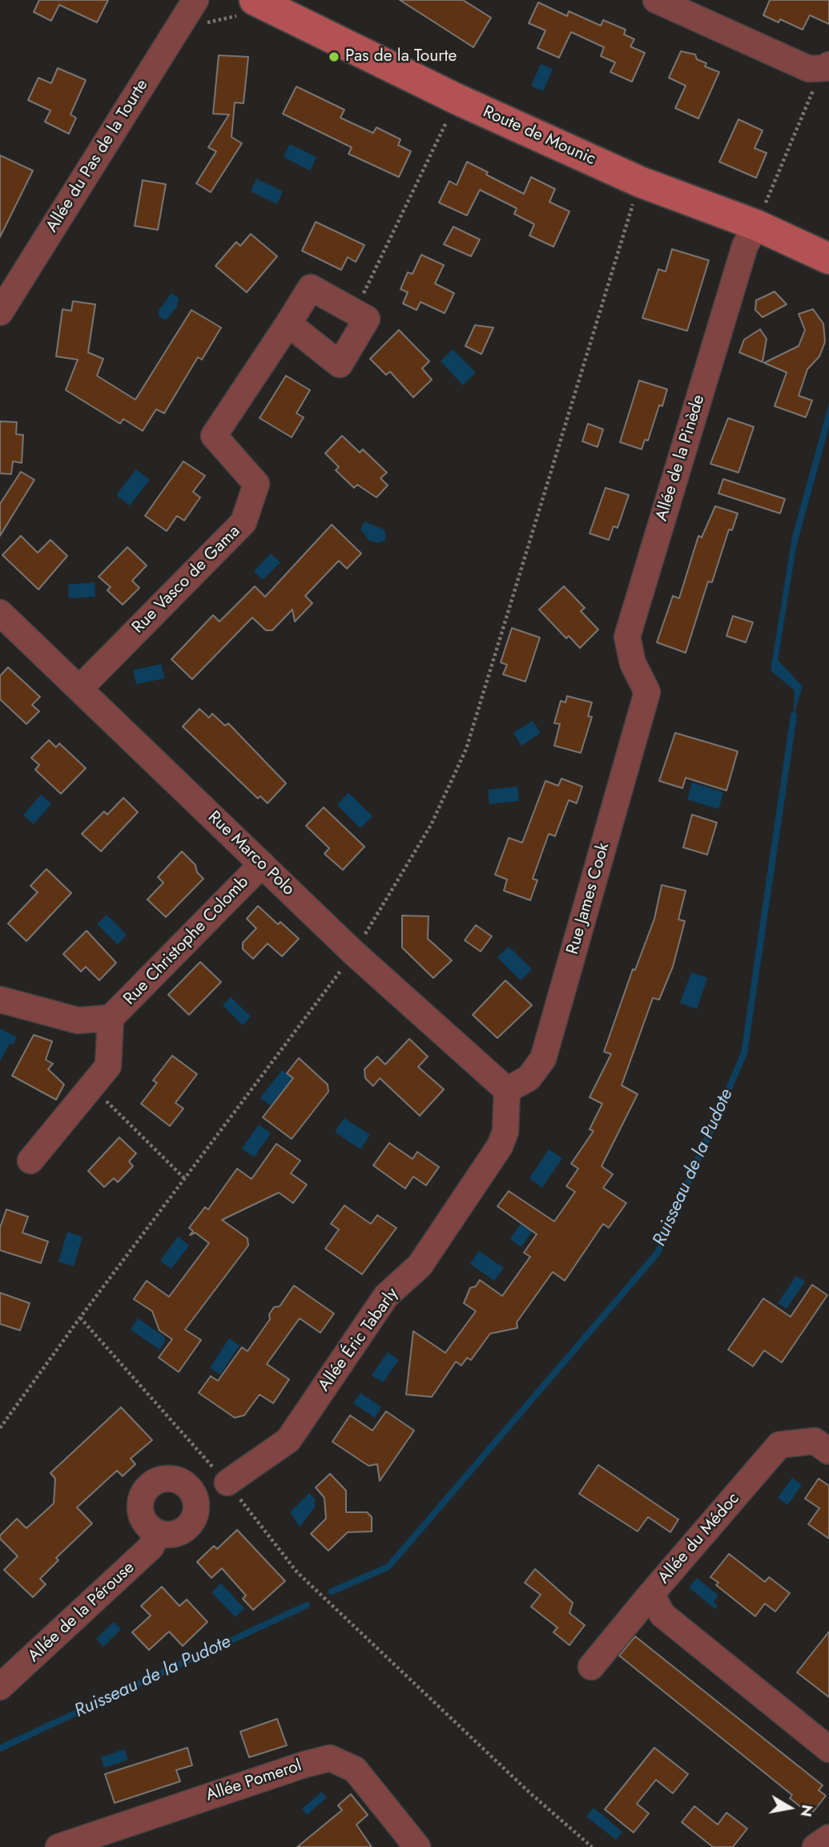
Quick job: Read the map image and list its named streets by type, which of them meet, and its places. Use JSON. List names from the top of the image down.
{
  "streets": {
    "main road": ["Route de Mounic"],
    "street": [
      "Allée du Pas de la Tourte",
      "Allée de la Pinède",
      "Rue Vasco de Gama",
      "Rue Marco Polo",
      "Rue James Cook",
      "Rue Christophe Colomb",
      "Allée Éric Tabarly",
      "Allée du Médoc",
      "Allée de la Pérouse",
      "Allée Pomerol"
    ]
  },
  "crossings": [
    ["Route de Mounic", "Allée de la Pinède"],
    ["Allée de la Pinède", "Rue James Cook"],
    ["Rue Vasco de Gama", "Rue Marco Polo"],
    ["Rue Marco Polo", "Rue James Cook"],
    ["Rue Marco Polo", "Rue Christophe Colomb"],
    ["Rue Marco Polo", "Allée Éric Tabarly"],
    ["Rue James Cook", "Allée Éric Tabarly"]
  ],
  "water": ["Ruisseau de la Pudote"],
  "places": ["Pas de la Tourte"],
  "north": "right"
}
